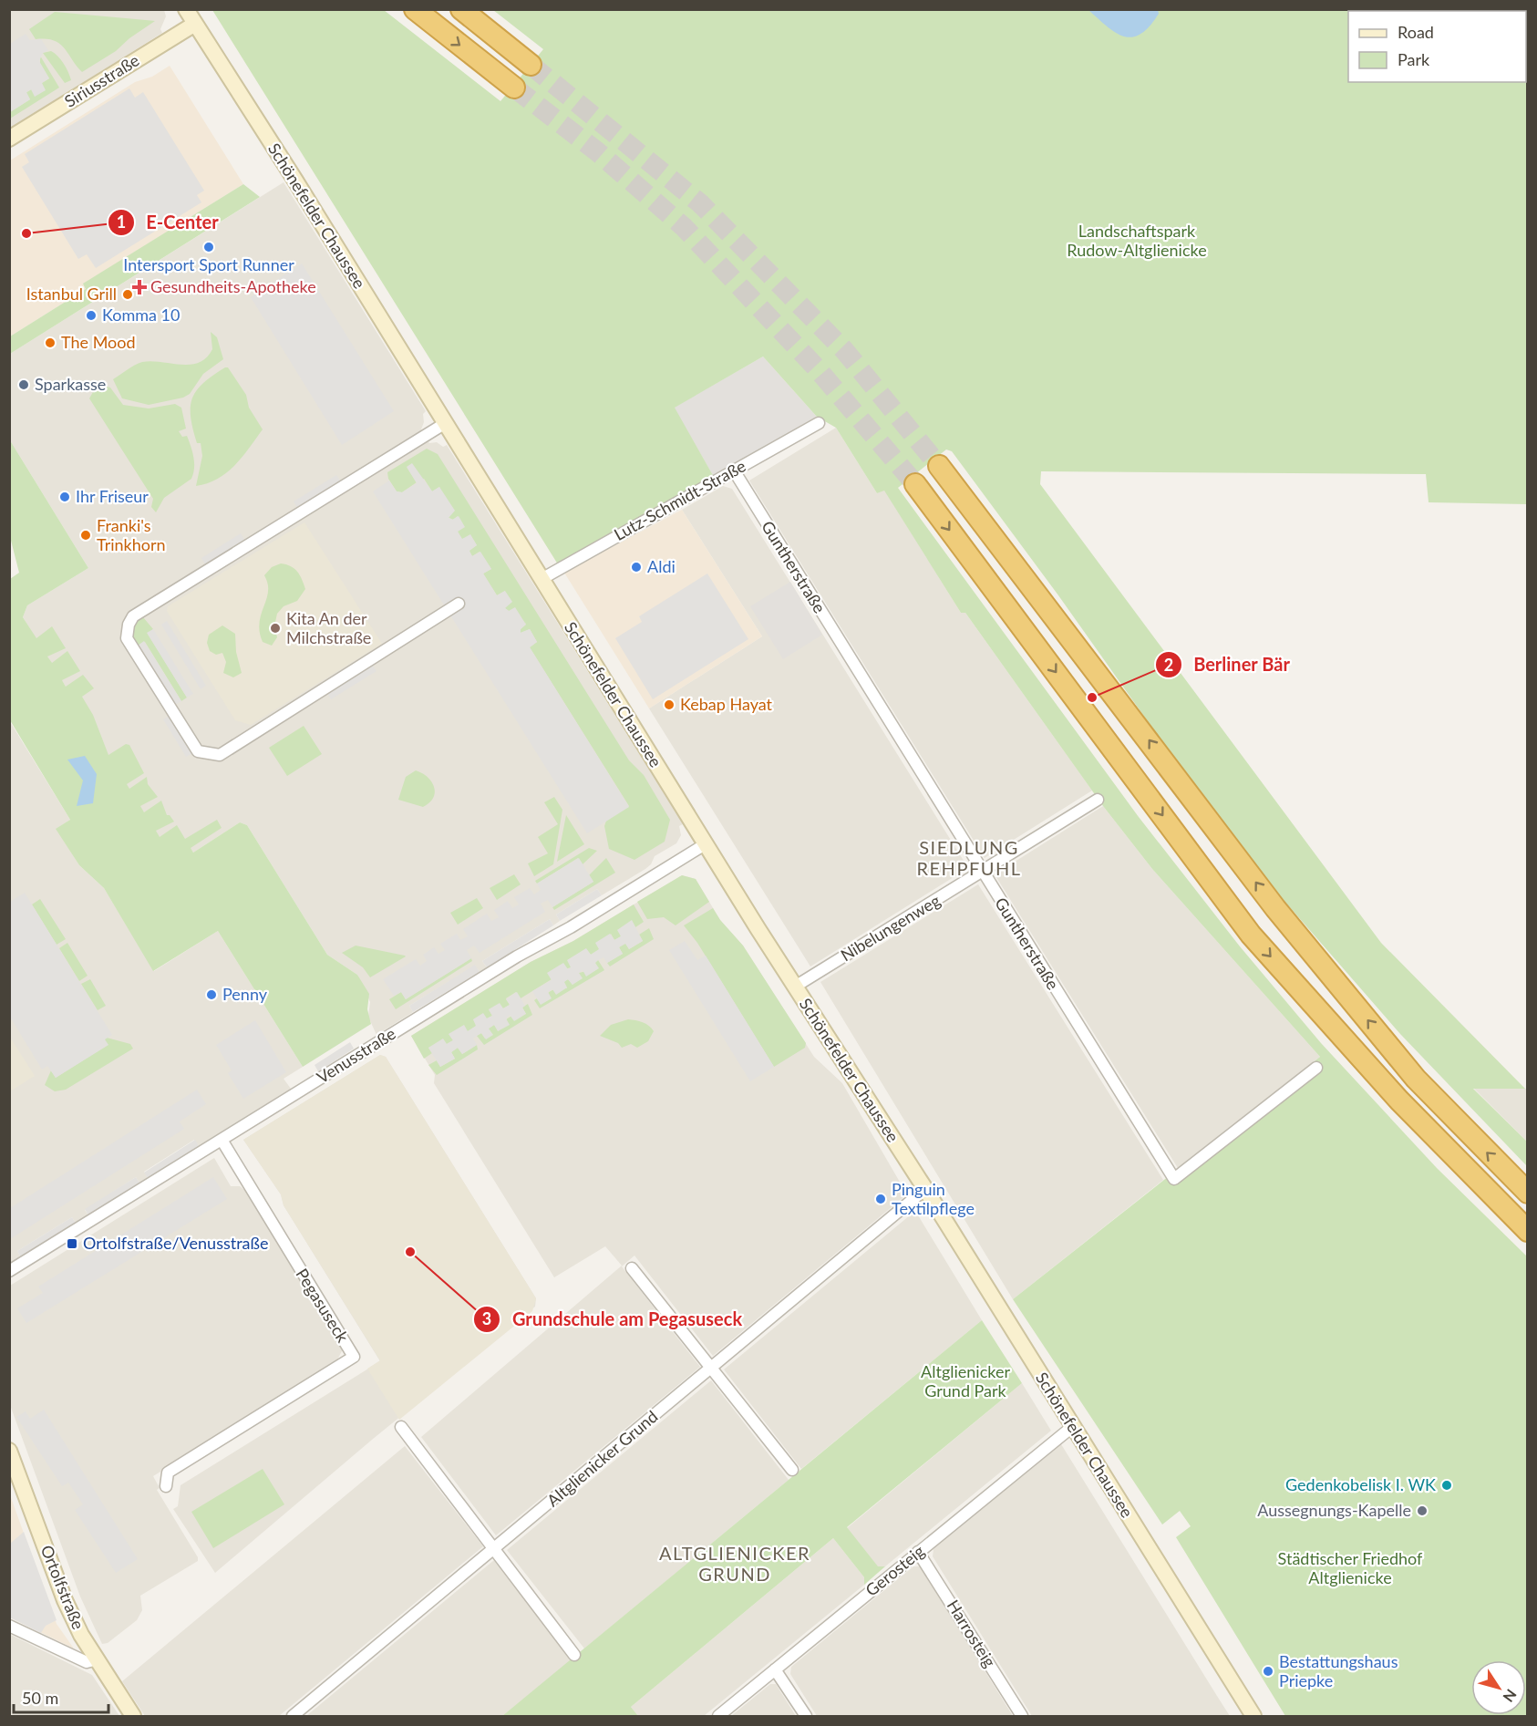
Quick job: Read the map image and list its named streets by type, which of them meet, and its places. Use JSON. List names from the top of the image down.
{
  "streets": {
    "main road": ["Siriusstraße", "Schönefelder Chaussee", "Ortolfstraße"],
    "street": [
      "Lutz-Schmidt-Straße",
      "Guntherstraße",
      "Nibelungenweg",
      "Venusstraße",
      "Pegasuseck",
      "Altglienicker Grund",
      "Gerosteig",
      "Harrosteig"
    ]
  },
  "crossings": [
    ["Siriusstraße", "Schönefelder Chaussee"],
    ["Schönefelder Chaussee", "Lutz-Schmidt-Straße"],
    ["Schönefelder Chaussee", "Nibelungenweg"],
    ["Schönefelder Chaussee", "Venusstraße"],
    ["Schönefelder Chaussee", "Altglienicker Grund"],
    ["Schönefelder Chaussee", "Gerosteig"],
    ["Lutz-Schmidt-Straße", "Guntherstraße"],
    ["Guntherstraße", "Nibelungenweg"],
    ["Venusstraße", "Pegasuseck"],
    ["Gerosteig", "Harrosteig"]
  ],
  "districts": ["SIEDLUNG REHPFUHL", "ALTGLIENICKER GRUND"],
  "parks": ["Landschaftspark Rudow-Altglienicke", "Altglienicker Grund Park", "Städtischer Friedhof Altglienicke"],
  "places": {
    "other": [
      "E-Center",
      "Intersport Sport Runner",
      "Istanbul Grill",
      "Komma 10",
      "The Mood",
      "Sparkasse",
      "Ihr Friseur",
      "Franki's Trinkhorn",
      "Aldi",
      "Kita An der Milchstraße",
      "Berliner Bär",
      "Kebap Hayat",
      "Penny",
      "Pinguin Textilpflege",
      "Grundschule am Pegasuseck",
      "Gedenkobelisk I. WK",
      "Aussegnungs-Kapelle",
      "Bestattungshaus Priepke"
    ],
    "health": ["Gesundheits-Apotheke"],
    "transit": ["Ortolfstraße/Venusstraße"]
  },
  "legend": ["Road", "Park"],
  "scale_bar": "50 m",
  "north": "bottom right"
}
